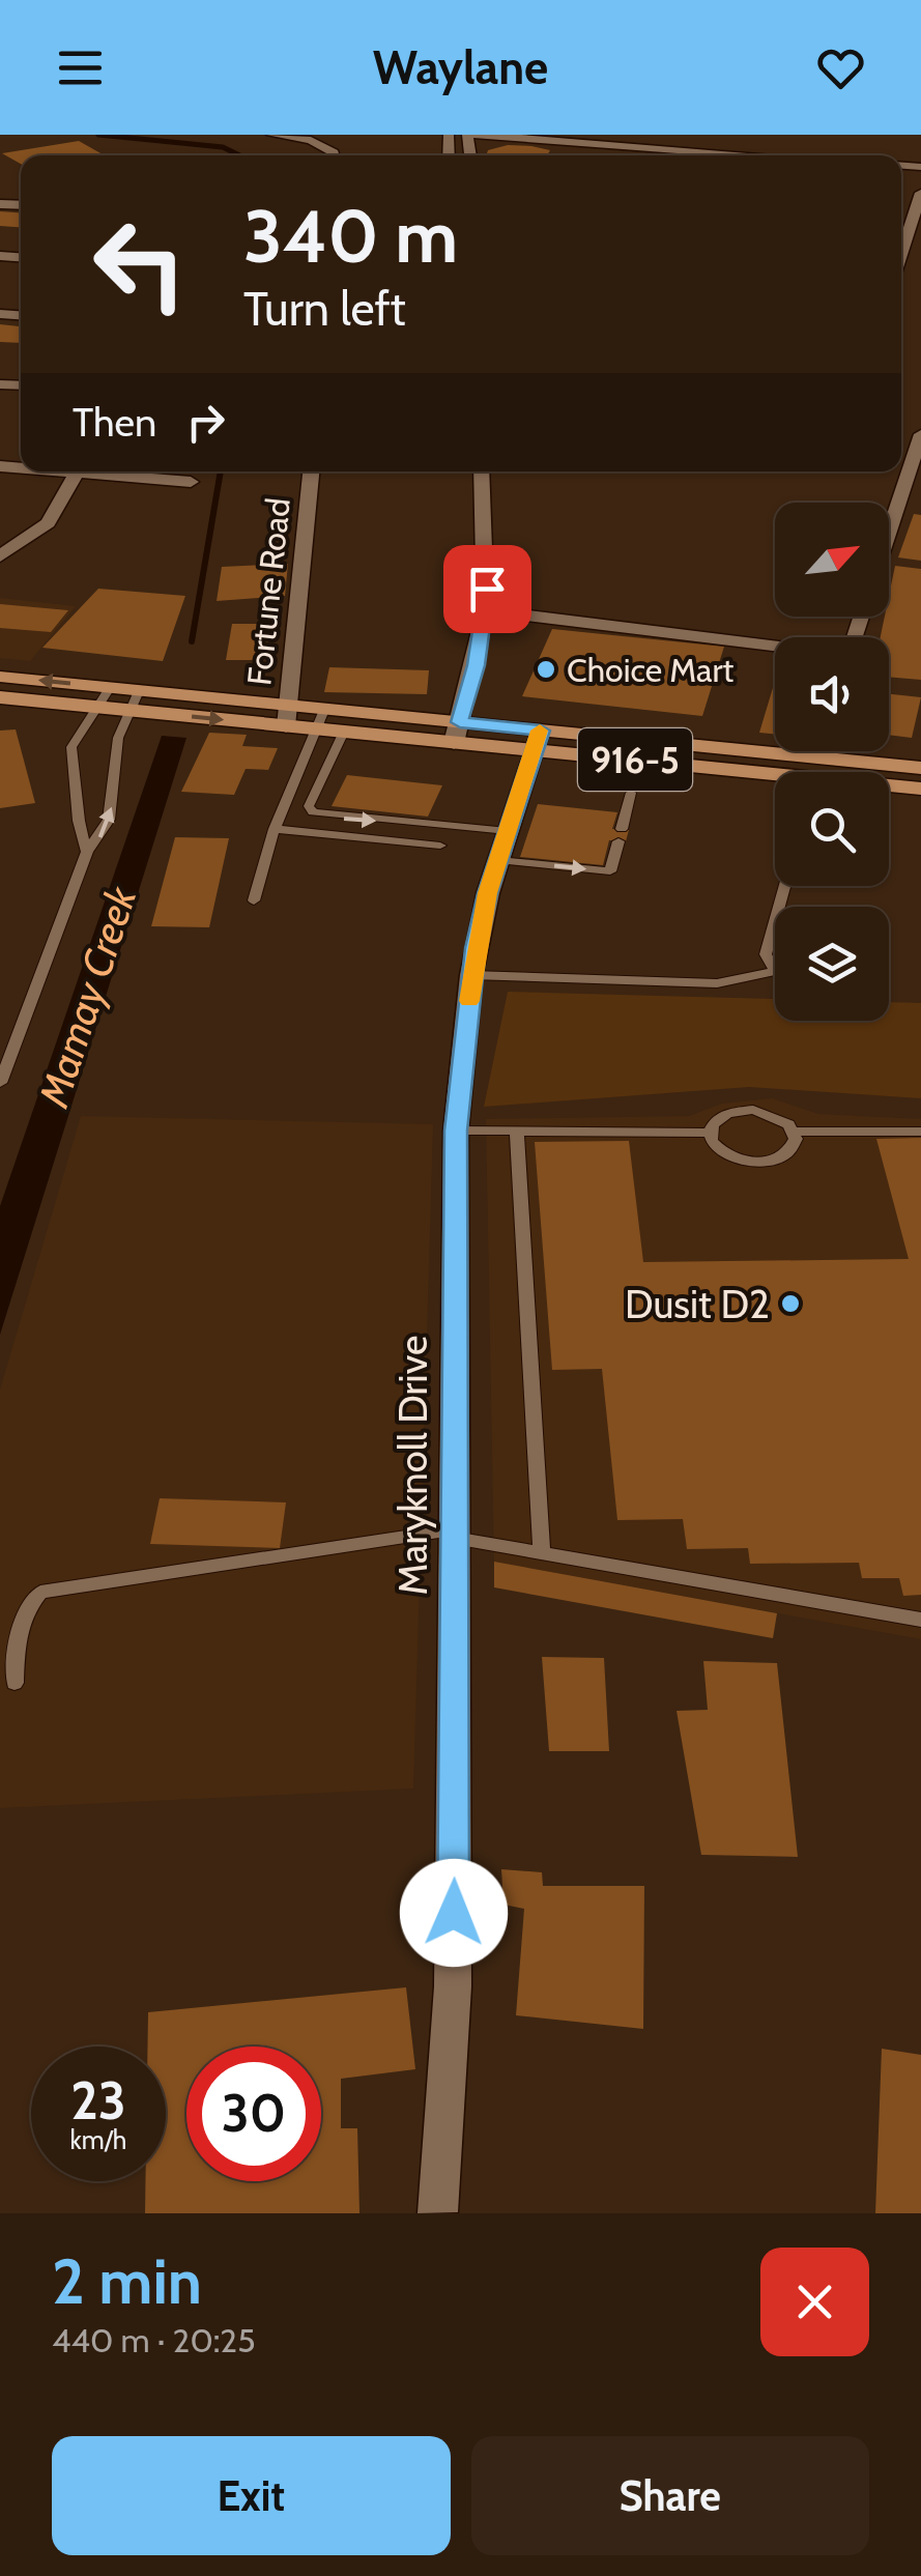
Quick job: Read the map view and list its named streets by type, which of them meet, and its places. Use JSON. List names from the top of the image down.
{
  "streets": {
    "main road": ["916-5"],
    "street": ["Fortune Road", "Maryknoll Drive"]
  },
  "crossings": [
    ["Fortune Road", "916-5"],
    ["916-5", "Maryknoll Drive"]
  ],
  "water": ["Mamay Creek"],
  "places": ["Choice Mart", "Dusit D2"],
  "north": "top right",
  "page": {
    "header": "Waylane",
    "turn": ["340 m", "Turn left"],
    "then": "Then",
    "speed": "23 km/h",
    "limit": "30",
    "heading": ["2 min", "440 m · 20:25"],
    "buttons": ["Exit", "Share"]
  }
}
